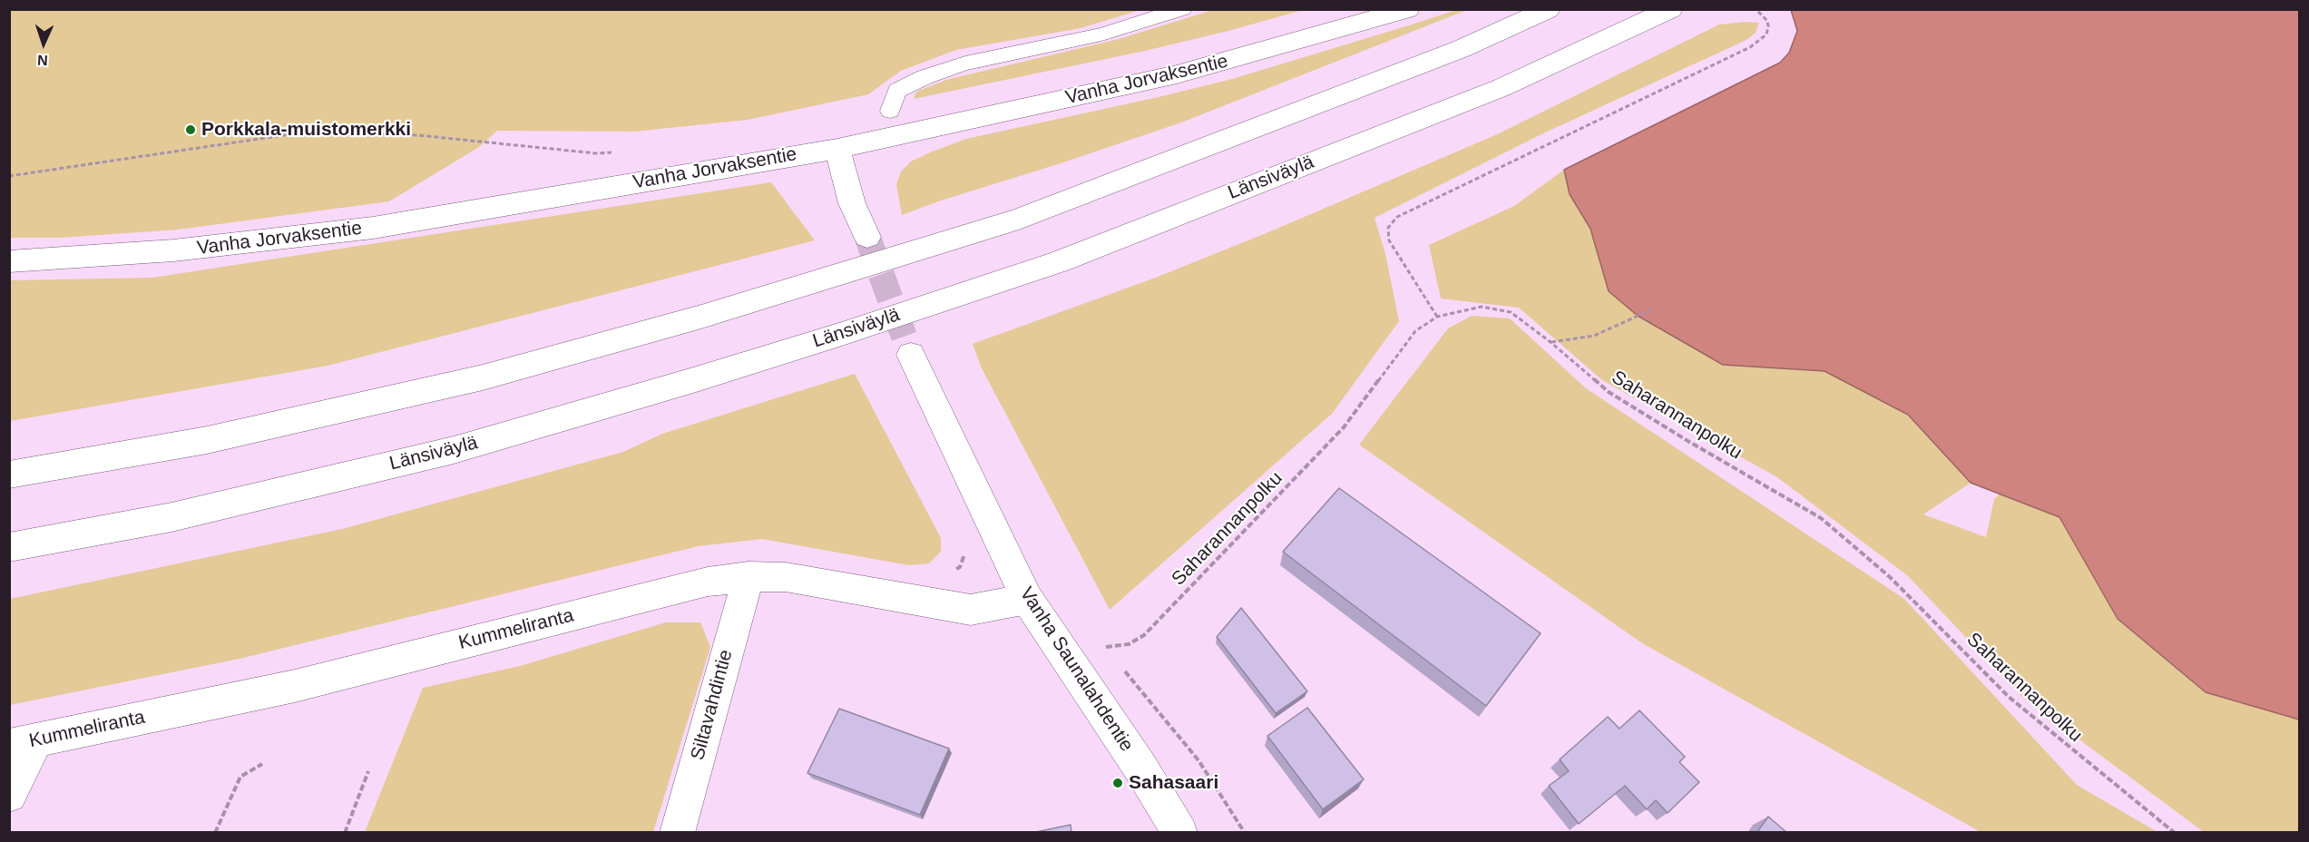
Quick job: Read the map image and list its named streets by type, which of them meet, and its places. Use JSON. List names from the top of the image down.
{
  "streets": {
    "main road": [
      "Vanha Jorvaksentie",
      "Länsiväylä",
      "Kummeliranta",
      "Vanha Saunalahdentie",
      "Siltavahdintie"
    ],
    "path": ["Saharannanpolku"]
  },
  "crossings": [
    ["Kummeliranta", "Vanha Saunalahdentie"],
    ["Kummeliranta", "Siltavahdintie"]
  ],
  "places": ["Porkkala-muistomerkki", "Sahasaari"],
  "north": "bottom"
}
